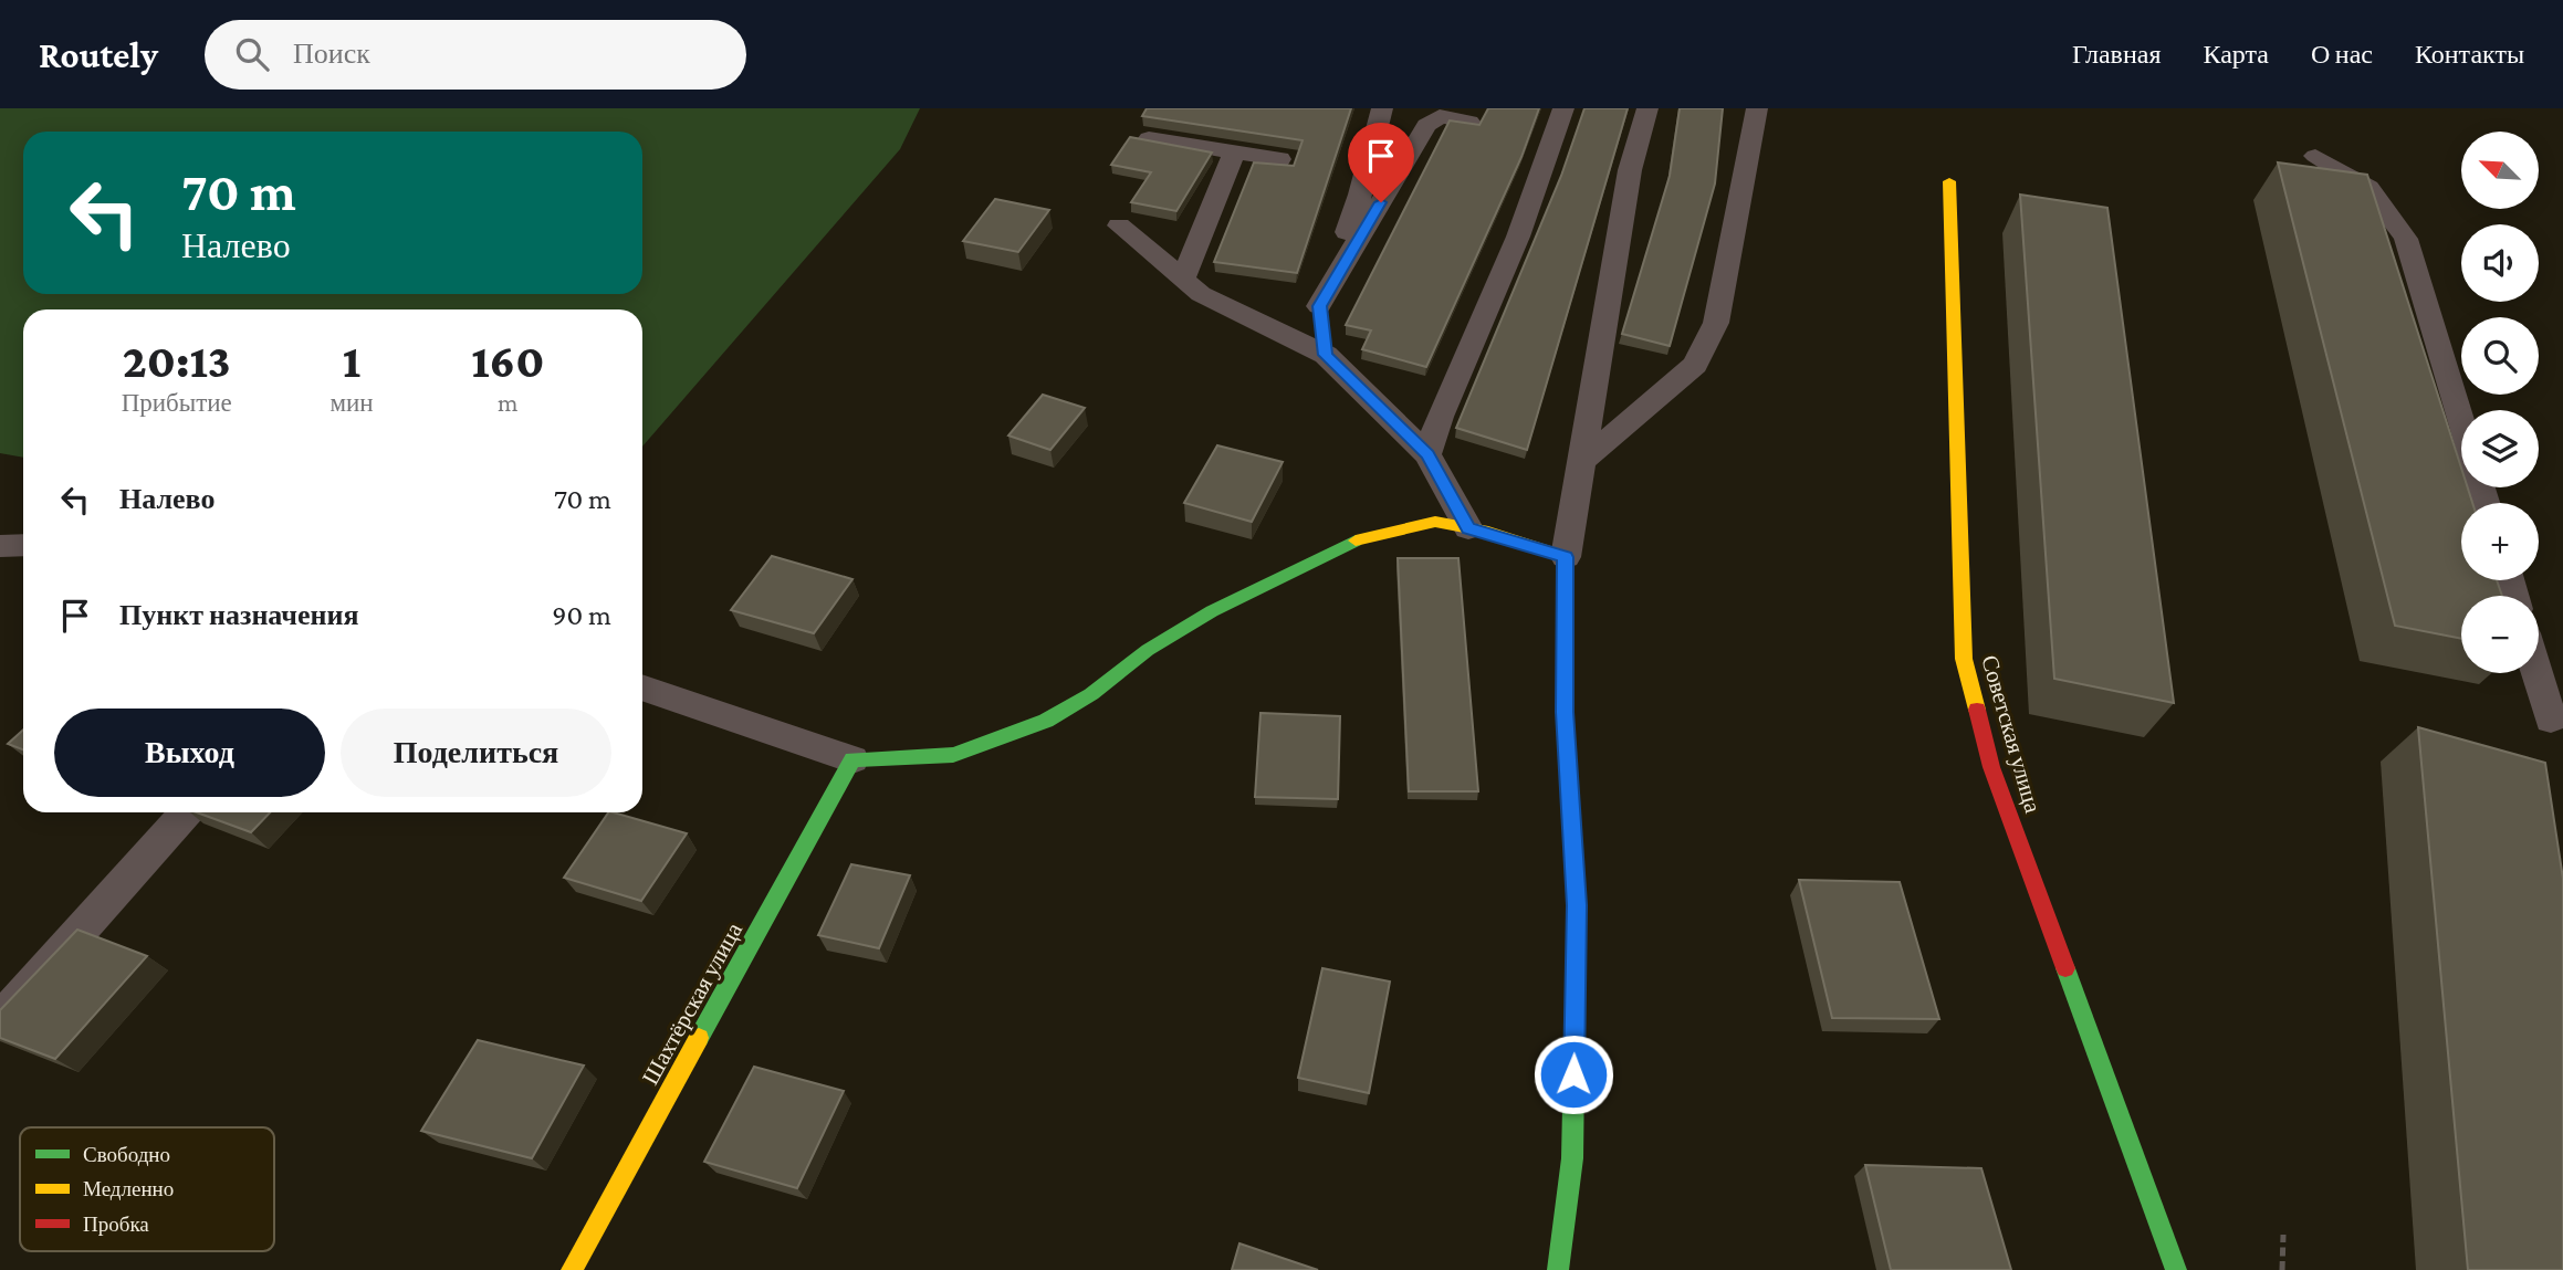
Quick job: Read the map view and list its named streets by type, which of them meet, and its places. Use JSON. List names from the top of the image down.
{
  "streets": {
    "street": ["Советская улица", "Шахтёрская улица"]
  },
  "legend": ["Свободно", "Медленно", "Пробка"],
  "north": "top left",
  "page": {
    "header": "Routely",
    "search": "Поиск",
    "nav": [
      "Главная",
      "Карта",
      "О нас",
      "Контакты"
    ],
    "map_buttons": ["+", "−"],
    "turn": ["70 m", "Налево"],
    "eta": [
      "20:13",
      "Прибытие",
      "1",
      "мин",
      "160",
      "m"
    ],
    "list": [
      {
        "name": "Налево",
        "value": "70 m"
      },
      {
        "name": "Пункт назначения",
        "value": "90 m"
      }
    ],
    "buttons": ["Выход", "Поделиться"]
  }
}
